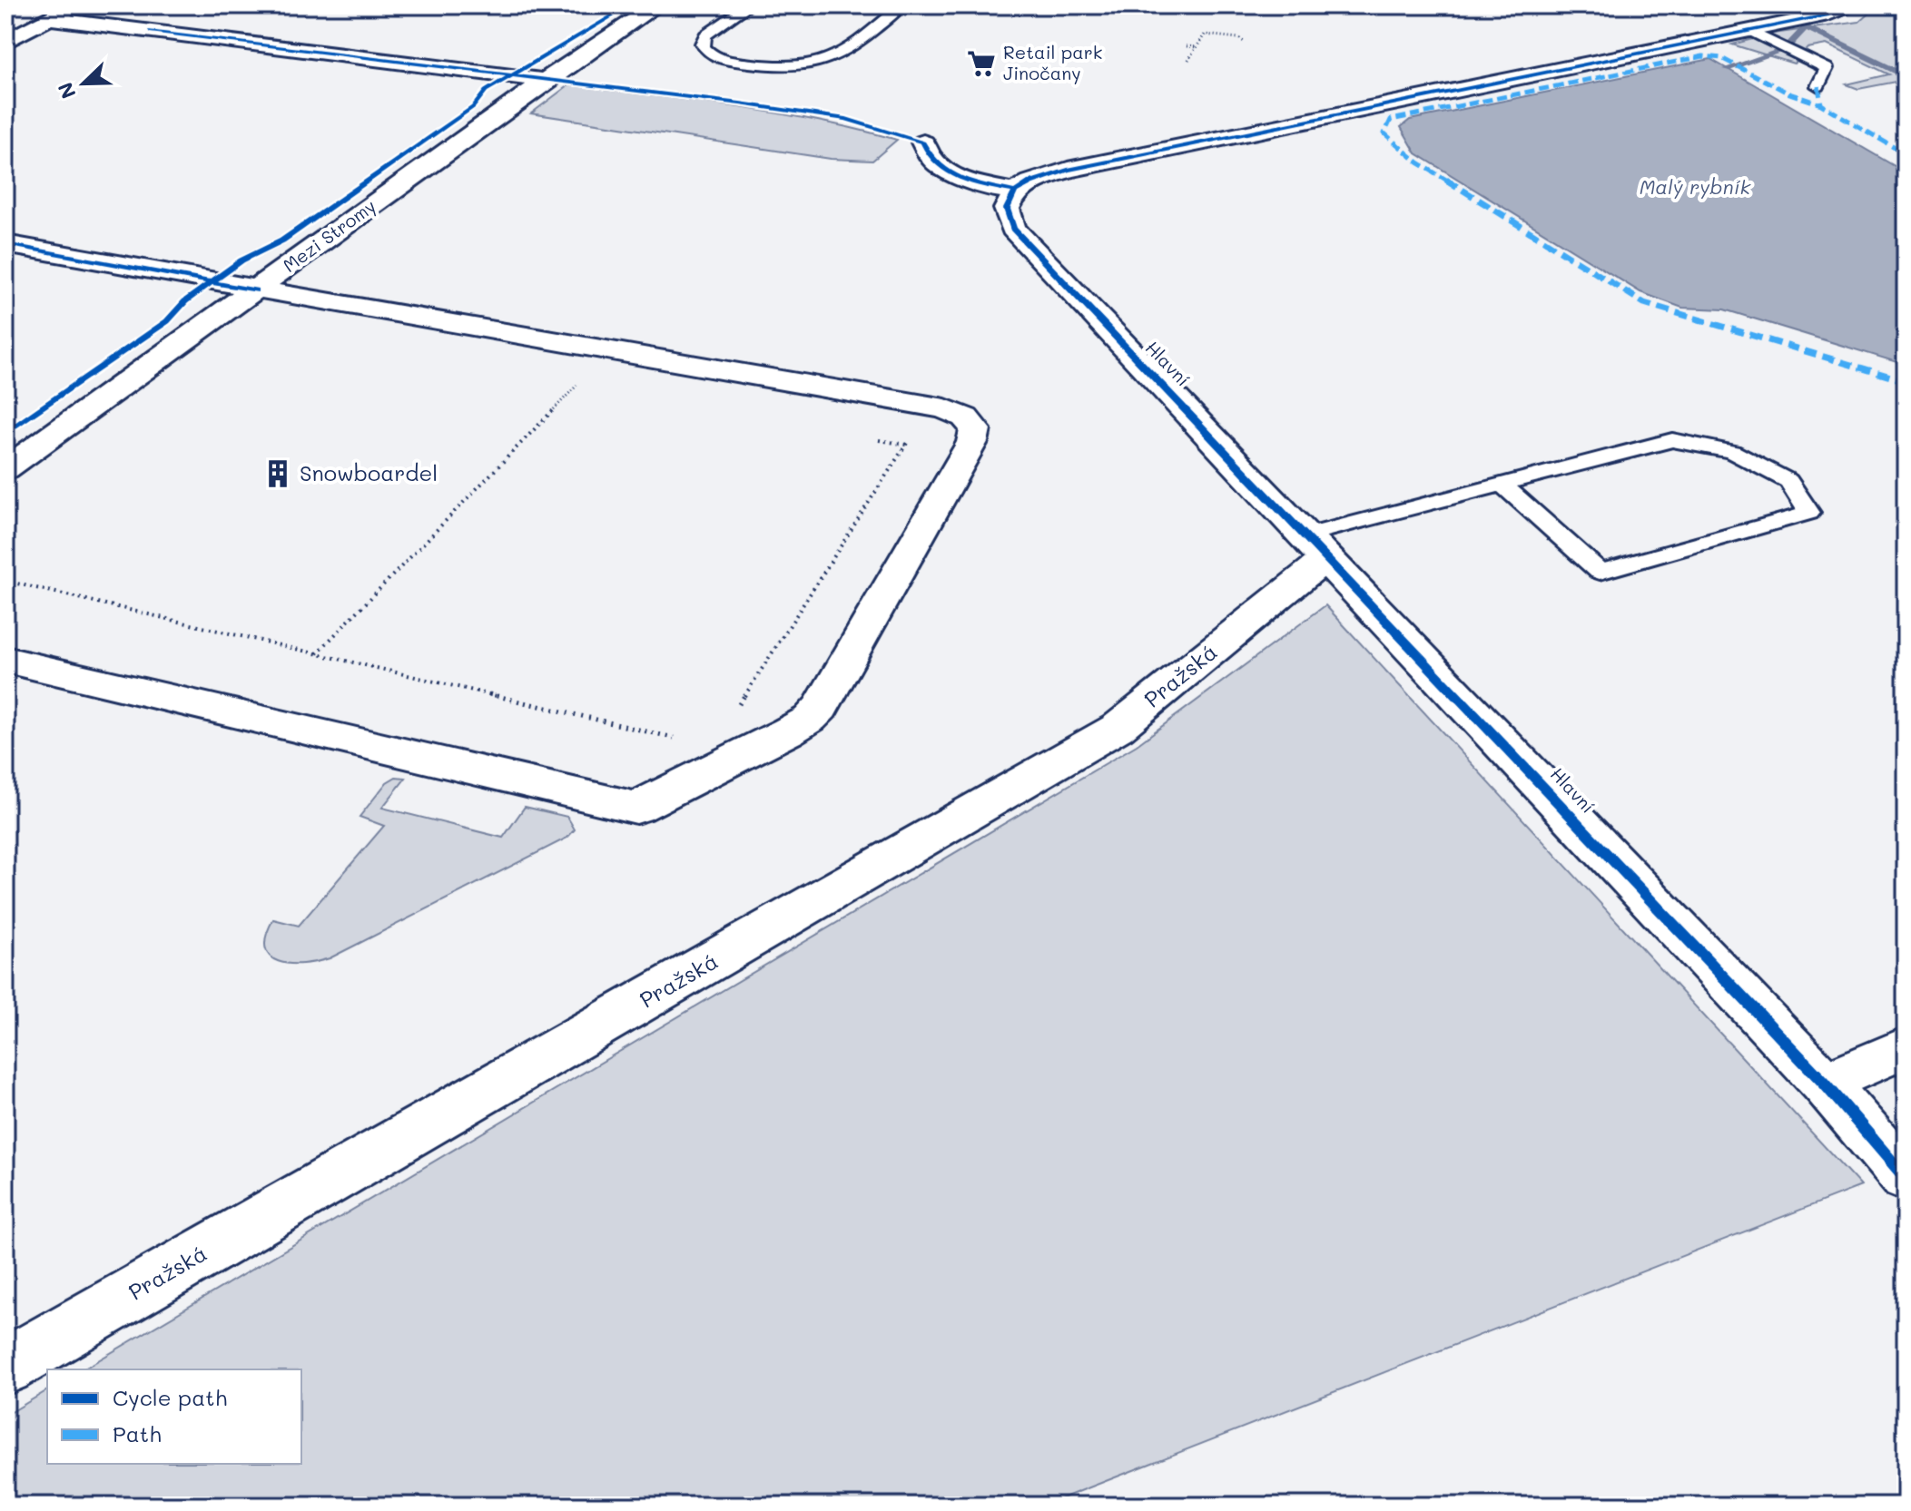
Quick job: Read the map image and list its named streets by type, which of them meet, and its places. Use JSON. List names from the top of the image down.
{
  "streets": {
    "street": ["Mezi Stromy", "Hlavní", "Pražská"]
  },
  "crossings": [
    ["Hlavní", "Pražská"]
  ],
  "water": ["Malý rybník"],
  "places": {
    "supermarket": ["Retail park Jinočany"],
    "building": ["Snowboardel"]
  },
  "legend": ["Cycle path", "Path"],
  "north": "bottom left"
}
